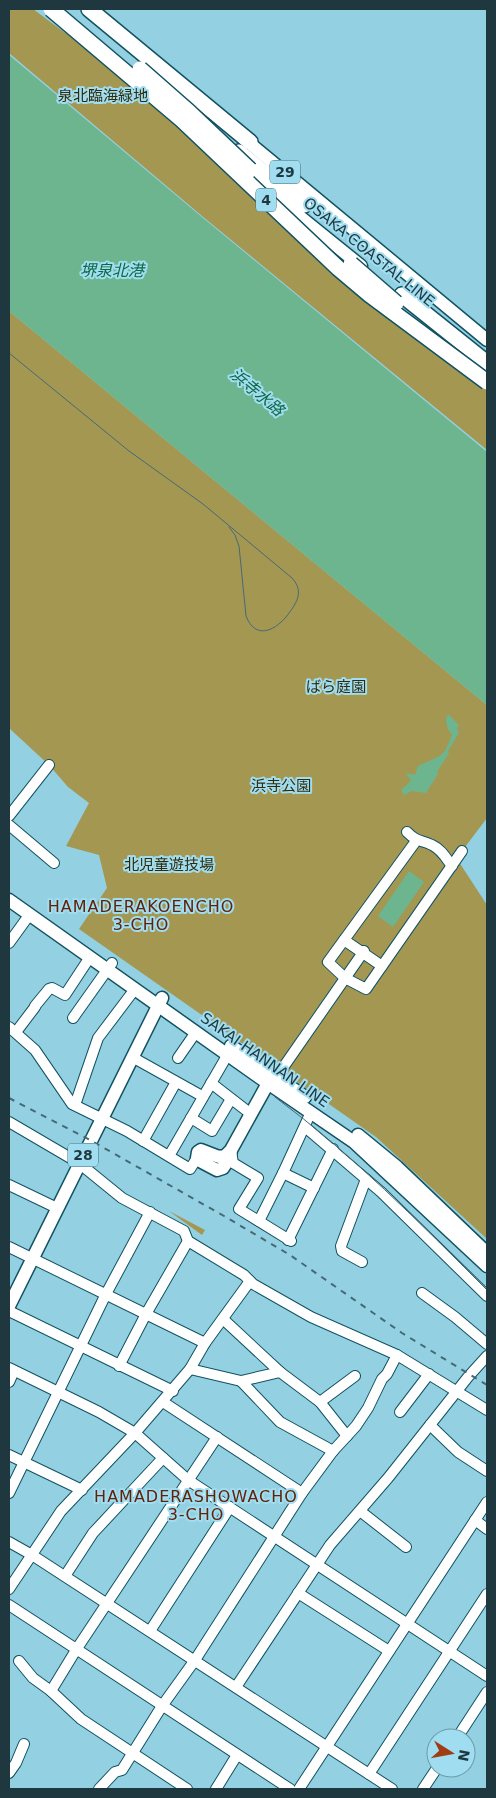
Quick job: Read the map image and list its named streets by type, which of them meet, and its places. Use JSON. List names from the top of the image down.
{
  "streets": {
    "highway": ["4"],
    "main road": [
      "29",
      "OSAKA COASTAL LINE",
      "SAKAI HANNAN LINE",
      "28"
    ]
  },
  "crossings": [
    ["4", "OSAKA COASTAL LINE"],
    ["SAKAI HANNAN LINE", "28"]
  ],
  "districts": ["HAMADERAKOENCHO 3-CHO", "HAMADERASHOWACHO 3-CHO"],
  "water": ["堺泉北港", "浜寺水路"],
  "parks": [
    "泉北臨海緑地",
    "ばら庭園",
    "浜寺公園",
    "北児童遊技場"
  ],
  "north": "right"
}
